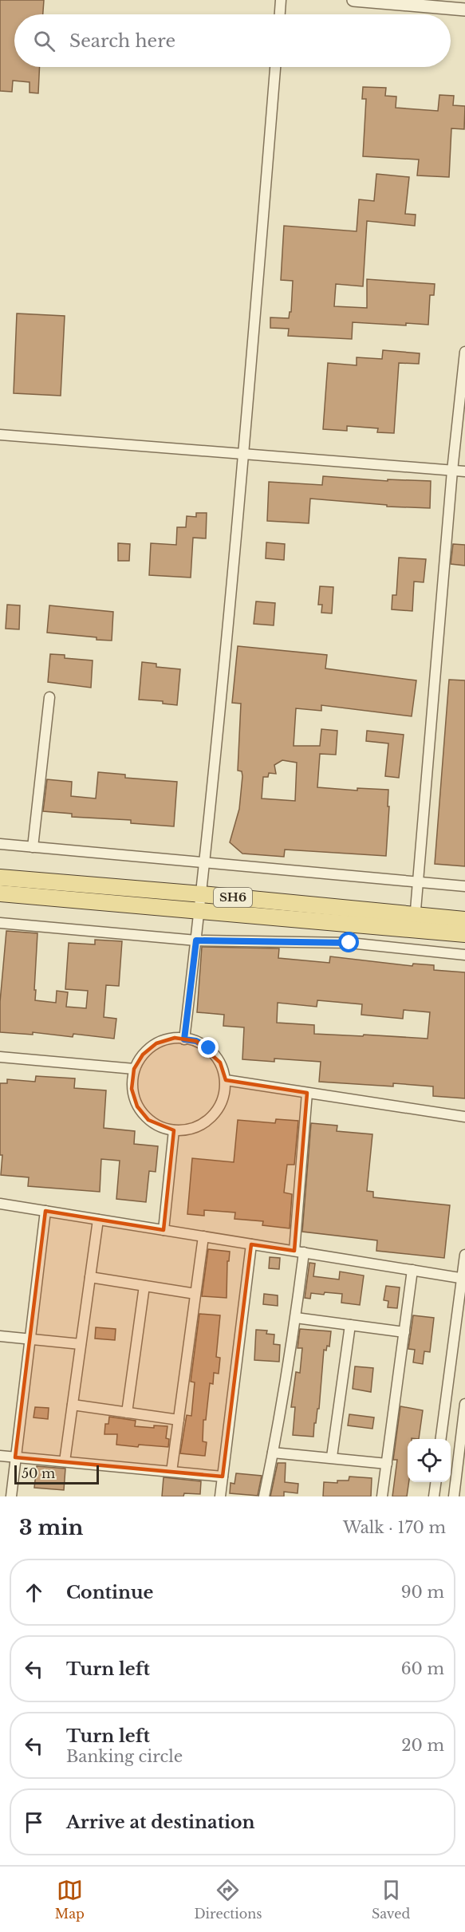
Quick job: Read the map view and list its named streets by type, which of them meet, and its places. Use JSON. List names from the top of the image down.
{
  "streets": {
    "main road": ["SH6"]
  },
  "scale_bar": "50 m",
  "page": {
    "search": "Search here",
    "scale": "50 m",
    "heading": ["3 min", "Walk · 170 m"],
    "list": [
      ["Continue", "90 m"],
      ["Turn left", "60 m"],
      ["Turn left", "Banking circle", "20 m"],
      "Arrive at destination"
    ],
    "nav": ["Map", "Directions", "Saved"]
  }
}
